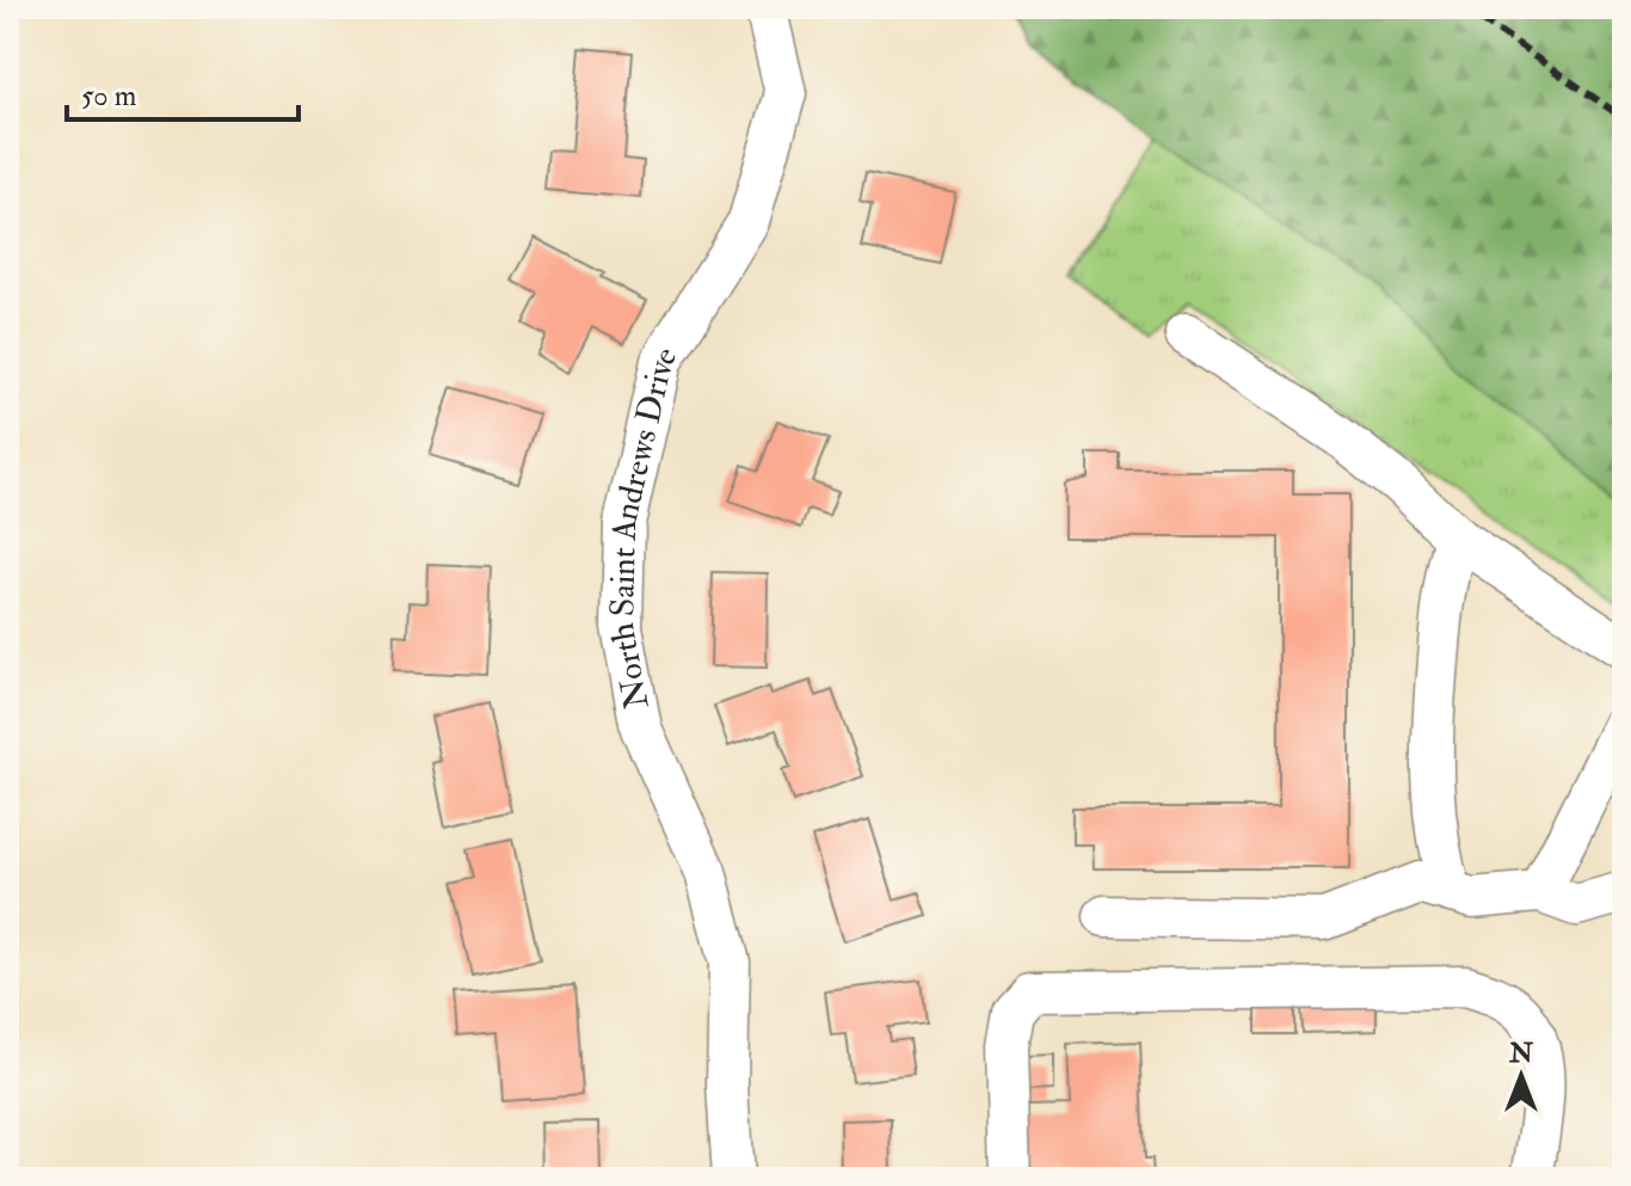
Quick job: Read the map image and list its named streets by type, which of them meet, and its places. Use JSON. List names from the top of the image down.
{
  "streets": {
    "street": ["North Saint Andrews Drive"]
  },
  "scale_bar": "50 m",
  "north": "top"
}
